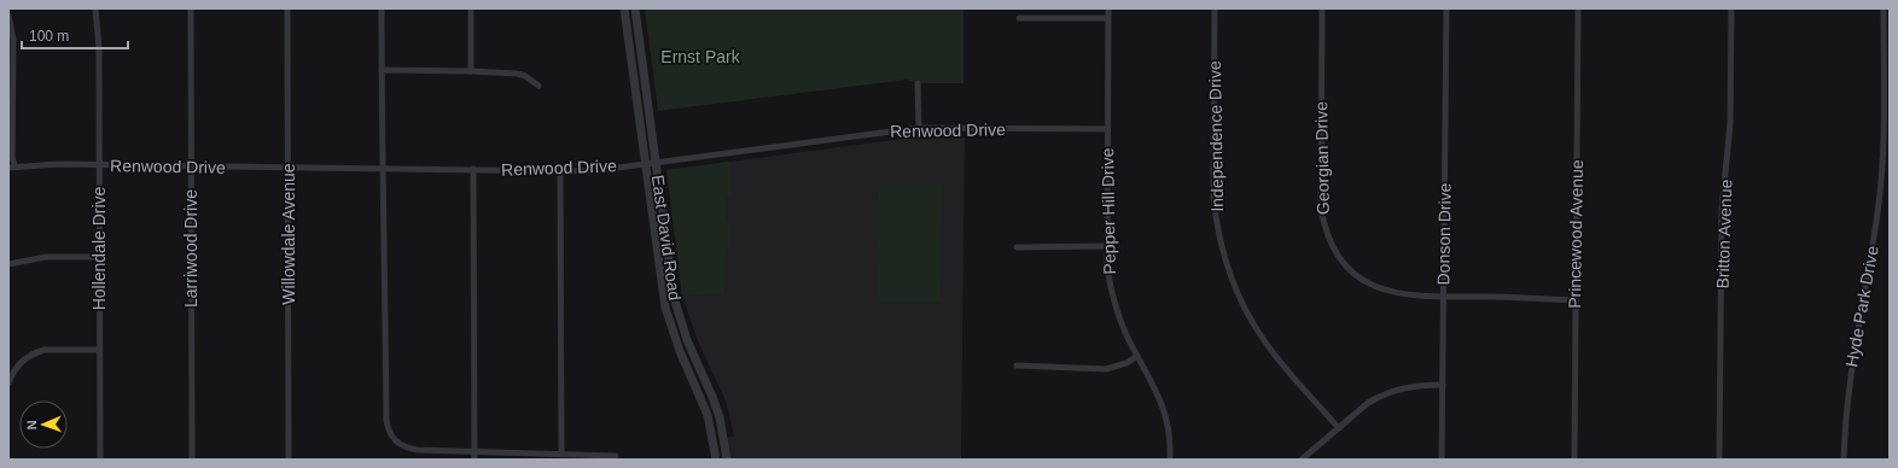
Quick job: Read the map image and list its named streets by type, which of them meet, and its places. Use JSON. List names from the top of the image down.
{
  "streets": {
    "street": [
      "Renwood Drive",
      "Independence Drive",
      "Georgian Drive",
      "Pepper Hill Drive",
      "Willowdale Avenue",
      "Donson Drive",
      "Princewood Avenue",
      "Britton Avenue",
      "East David Road",
      "Hollendale Drive",
      "Larriwood Drive",
      "Hyde Park Drive"
    ]
  },
  "crossings": [
    ["Renwood Drive", "Pepper Hill Drive"],
    ["Renwood Drive", "Willowdale Avenue"],
    ["Renwood Drive", "East David Road"],
    ["Renwood Drive", "Hollendale Drive"],
    ["Renwood Drive", "Larriwood Drive"],
    ["Georgian Drive", "Donson Drive"],
    ["Georgian Drive", "Princewood Avenue"]
  ],
  "parks": ["Ernst Park"],
  "scale_bar": "100 m",
  "north": "left"
}
